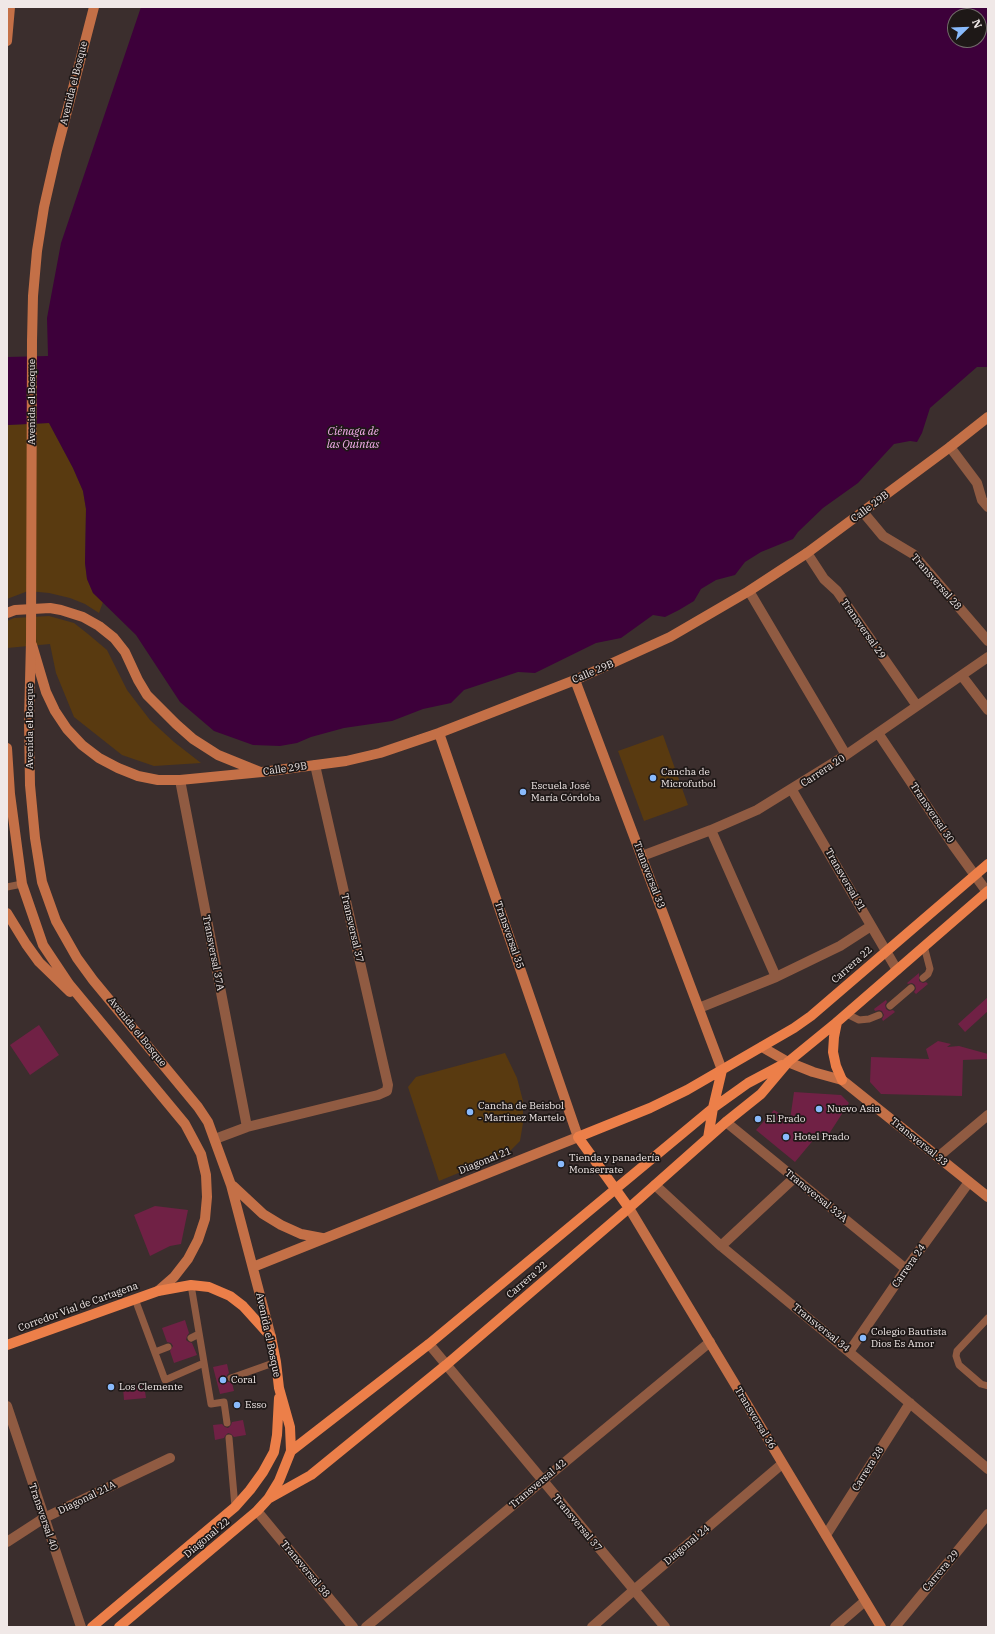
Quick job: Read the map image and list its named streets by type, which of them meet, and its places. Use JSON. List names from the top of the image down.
{
  "streets": {
    "main road": [
      "Avenida el Bosque",
      "Calle 29B",
      "Transversal 33",
      "Transversal 35",
      "Carrera 22",
      "Diagonal 21",
      "Corredor Vial de Cartagena",
      "Transversal 36",
      "Diagonal 22"
    ],
    "street": [
      "Transversal 28",
      "Transversal 29",
      "Carrera 20",
      "Transversal 30",
      "Transversal 31",
      "Transversal 37",
      "Transversal 37A",
      "Transversal 33A",
      "Carrera 24",
      "Transversal 34",
      "Carrera 28",
      "Transversal 42",
      "Diagonal 21A",
      "Transversal 40",
      "Diagonal 24",
      "Transversal 38",
      "Carrera 29"
    ]
  },
  "crossings": [
    ["Avenida el Bosque", "Calle 29B"],
    ["Avenida el Bosque", "Carrera 22"],
    ["Avenida el Bosque", "Diagonal 21"],
    ["Avenida el Bosque", "Corredor Vial de Cartagena"],
    ["Avenida el Bosque", "Diagonal 22"],
    ["Calle 29B", "Transversal 28"],
    ["Calle 29B", "Transversal 29"],
    ["Calle 29B", "Transversal 33"],
    ["Calle 29B", "Transversal 37"],
    ["Calle 29B", "Transversal 35"],
    ["Calle 29B", "Transversal 37A"],
    ["Transversal 29", "Carrera 20"],
    ["Carrera 20", "Transversal 30"],
    ["Carrera 20", "Transversal 33"],
    ["Carrera 20", "Transversal 31"],
    ["Transversal 30", "Carrera 22"],
    ["Transversal 33", "Carrera 22"],
    ["Transversal 33", "Diagonal 21"],
    ["Transversal 33", "Carrera 24"],
    ["Transversal 31", "Carrera 22"],
    ["Transversal 37", "Transversal 37A"],
    ["Transversal 37", "Carrera 22"],
    ["Transversal 37", "Transversal 42"],
    ["Transversal 37", "Diagonal 24"],
    ["Transversal 35", "Diagonal 21"],
    ["Carrera 22", "Diagonal 21"],
    ["Carrera 22", "Transversal 33A"],
    ["Carrera 22", "Transversal 34"],
    ["Carrera 22", "Transversal 36"],
    ["Carrera 22", "Diagonal 22"],
    ["Transversal 33A", "Carrera 24"],
    ["Carrera 24", "Transversal 34"],
    ["Transversal 34", "Carrera 28"],
    ["Transversal 36", "Carrera 28"],
    ["Transversal 36", "Transversal 42"],
    ["Transversal 36", "Diagonal 24"],
    ["Diagonal 21A", "Transversal 40"],
    ["Diagonal 22", "Transversal 38"]
  ],
  "water": ["Ciénaga de las Quintas"],
  "places": [
    "Cancha de Microfutbol",
    "Escuela José María Córdoba",
    "Nuevo Asia",
    "Cancha de Beisbol - Martinez Martelo",
    "El Prado",
    "Hotel Prado",
    "Tienda y panadería Monserrate",
    "Colegio Bautista Dios Es Amor",
    "Coral",
    "Los Clemente",
    "Esso"
  ],
  "north": "top right"
}
